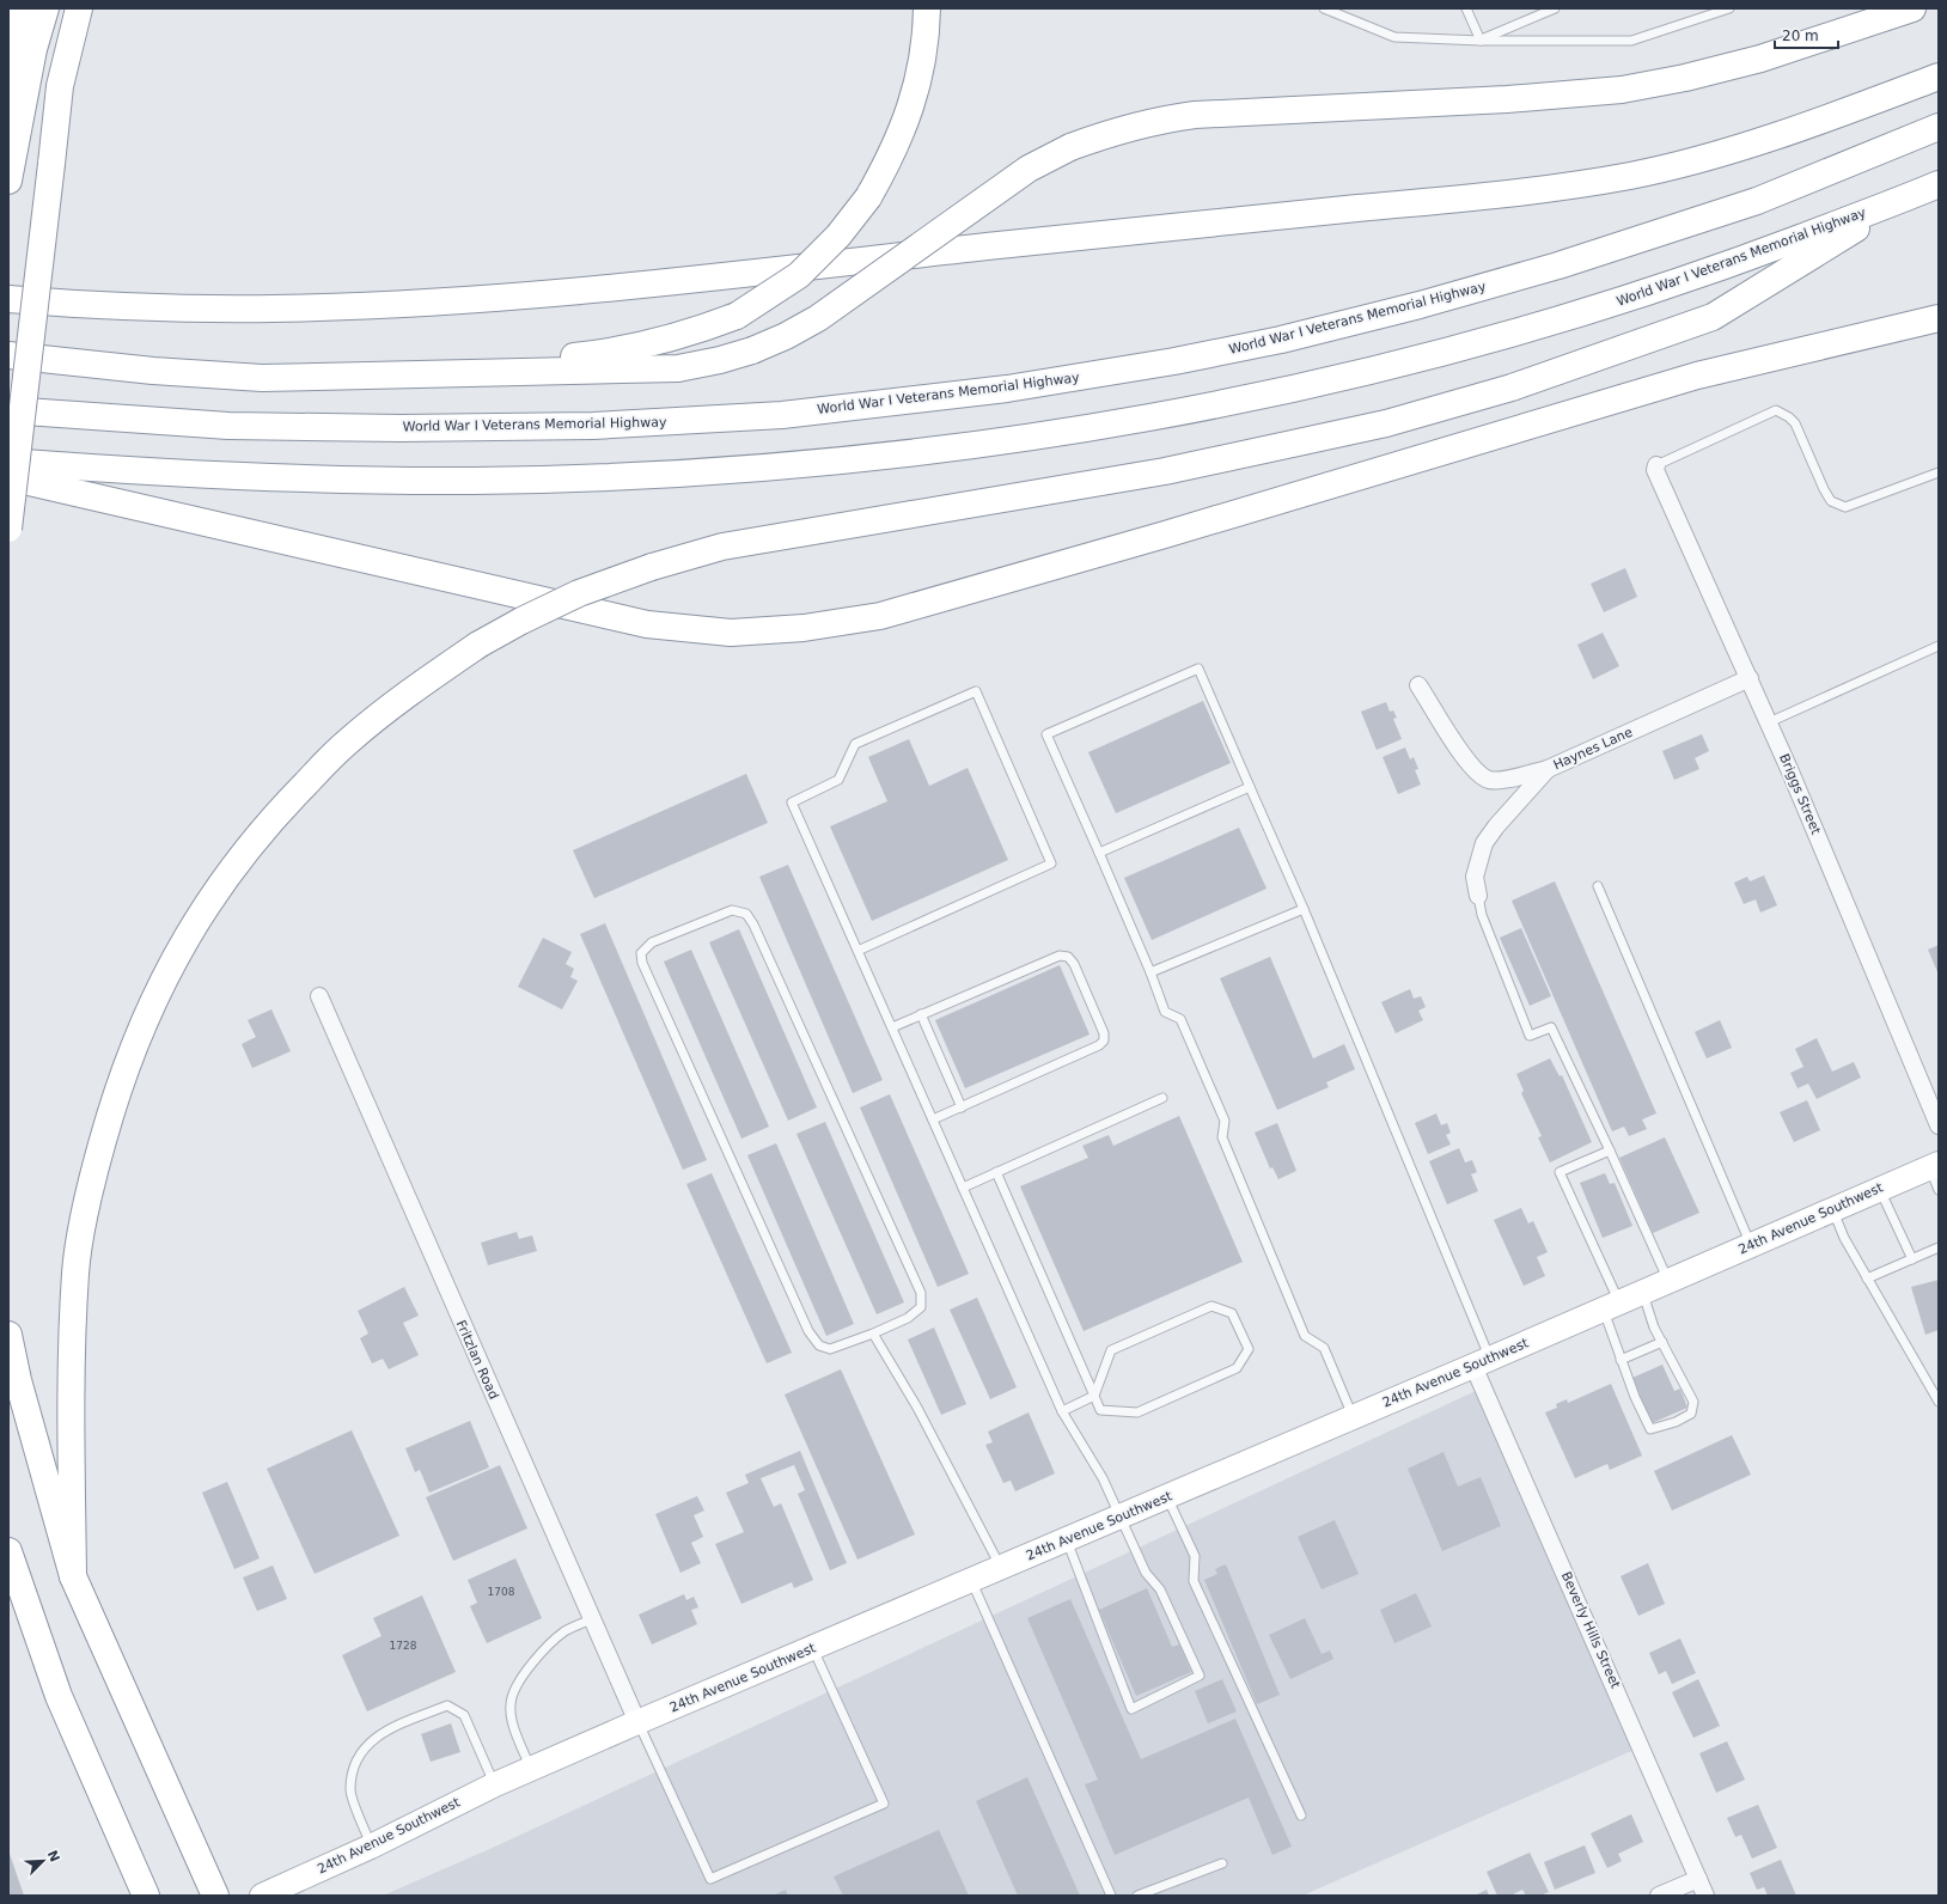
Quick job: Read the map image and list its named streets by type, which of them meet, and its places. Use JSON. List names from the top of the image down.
{
  "streets": {
    "highway": ["World War I Veterans Memorial Highway"],
    "main road": ["24th Avenue Southwest"],
    "street": [
      "Haynes Lane",
      "Briggs Street",
      "Fritzlan Road",
      "Beverly Hills Street"
    ]
  },
  "crossings": [
    ["Haynes Lane", "Briggs Street"],
    ["24th Avenue Southwest", "Fritzlan Road"],
    ["24th Avenue Southwest", "Beverly Hills Street"]
  ],
  "house_numbers": ["1708", "1728"],
  "scale_bar": "20 m",
  "north": "top right"
}
